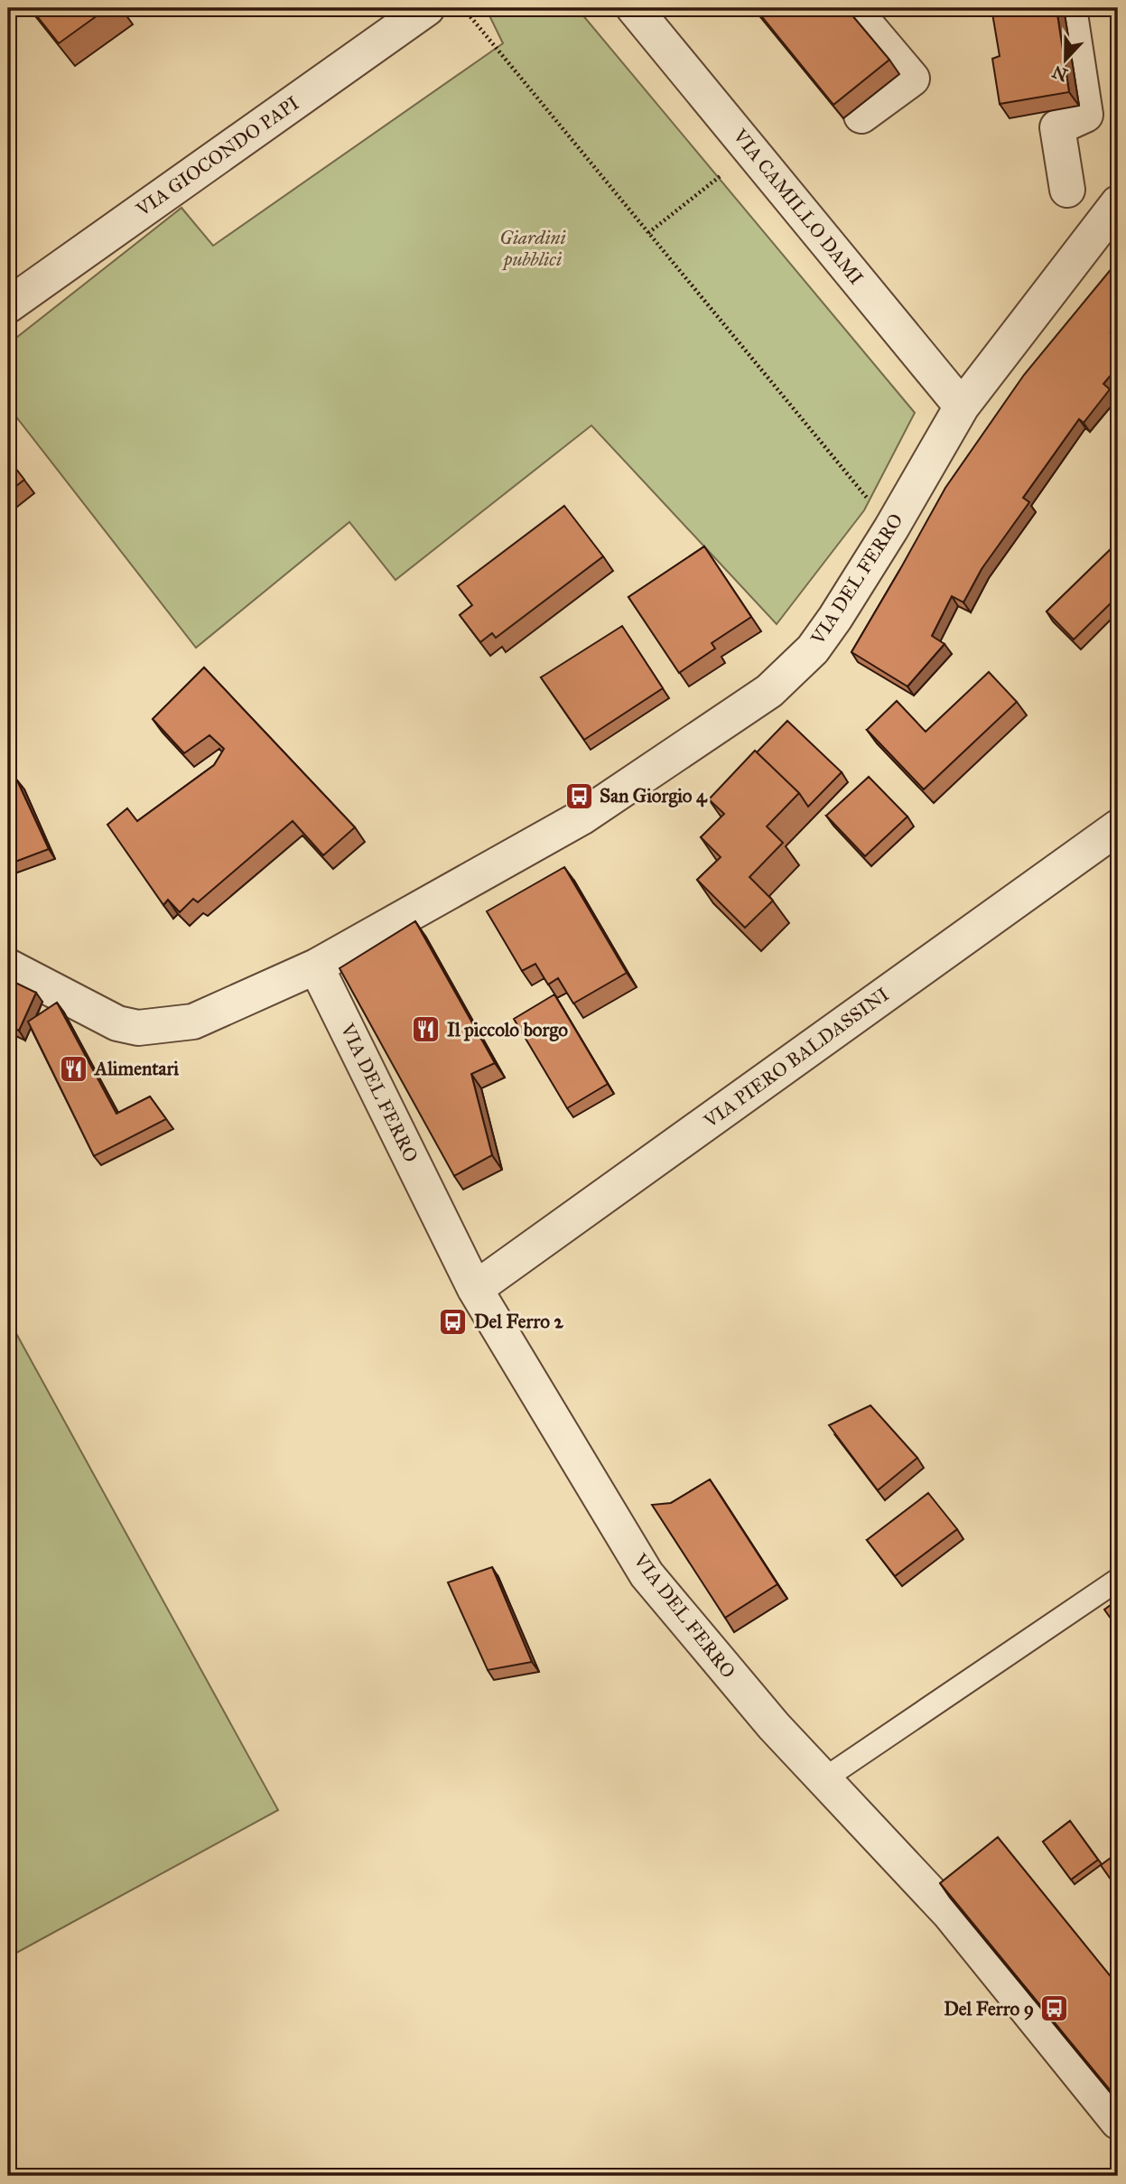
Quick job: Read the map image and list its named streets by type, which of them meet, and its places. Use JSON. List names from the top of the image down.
{
  "streets": {
    "street": [
      "VIA GIOCONDO PAPI",
      "VIA CAMILLO DAMI",
      "VIA DEL FERRO",
      "VIA PIERO BALDASSINI"
    ]
  },
  "crossings": [
    ["VIA CAMILLO DAMI", "VIA DEL FERRO"],
    ["VIA DEL FERRO", "VIA PIERO BALDASSINI"]
  ],
  "parks": ["Giardini pubblici"],
  "places": {
    "bus stop": ["San Giorgio 4", "Del Ferro 2", "Del Ferro 9"],
    "restaurant": ["Il piccolo borgo", "Alimentari"]
  },
  "north": "bottom"
}
